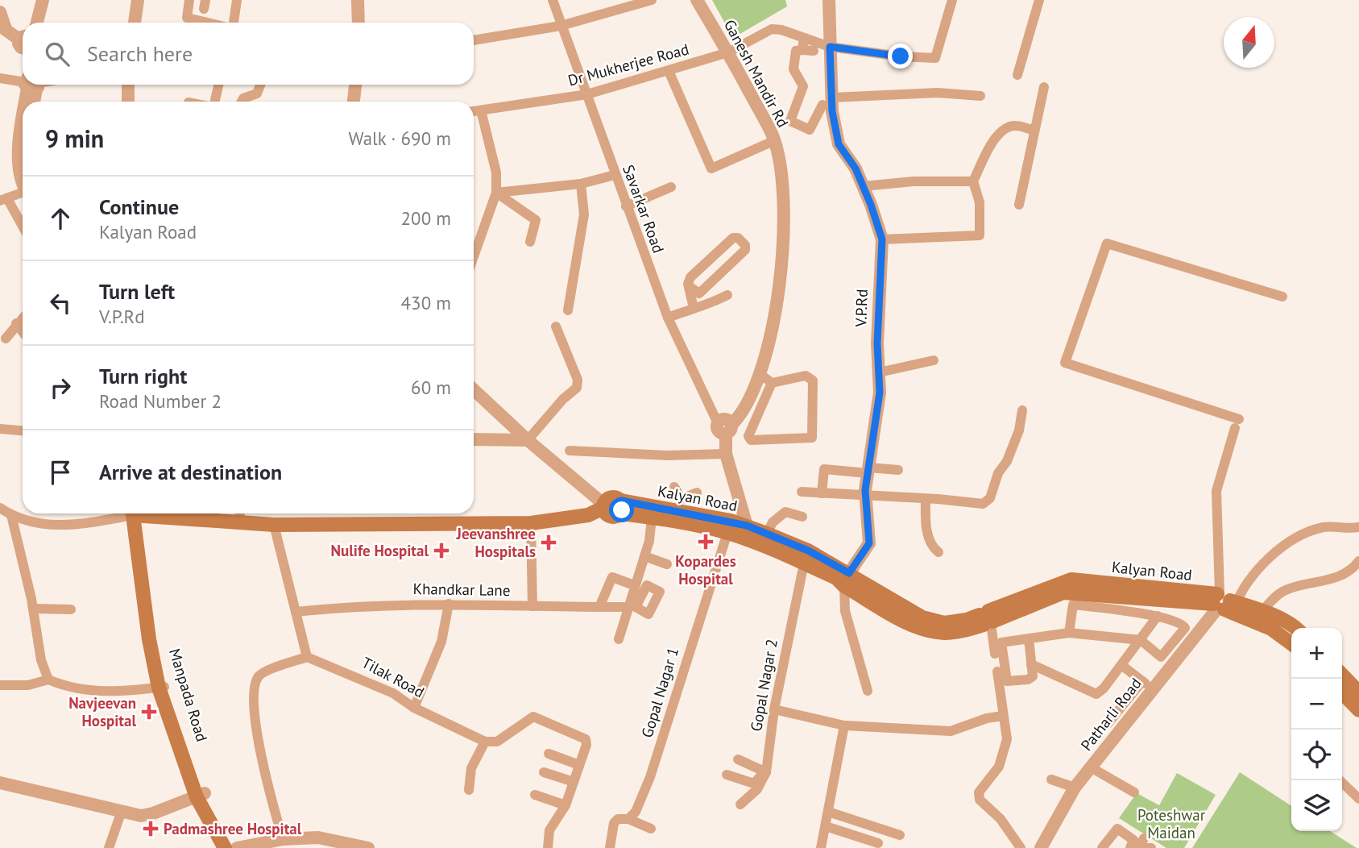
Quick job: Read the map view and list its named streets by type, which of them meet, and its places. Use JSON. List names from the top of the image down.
{
  "streets": {
    "main road": ["Kalyan Road", "Manpada Road"],
    "street": [
      "Dr Mukherjee Road",
      "Ganesh Mandir Rd",
      "Savarkar Road",
      "V.P.Rd",
      "Khandkar Lane",
      "Tilak Road",
      "Gopal Nagar 2",
      "Gopal Nagar 1",
      "Patharli Road"
    ]
  },
  "crossings": [
    ["Dr Mukherjee Road", "Ganesh Mandir Rd"],
    ["Dr Mukherjee Road", "Savarkar Road"],
    ["V.P.Rd", "Kalyan Road"],
    ["Kalyan Road", "Gopal Nagar 2"],
    ["Kalyan Road", "Gopal Nagar 1"],
    ["Kalyan Road", "Patharli Road"]
  ],
  "parks": ["Poteshwar Maidan"],
  "places": {
    "health": [
      "Kopardes Hospital",
      "Jeevanshree Hospitals",
      "Nulife Hospital",
      "Navjeevan Hospital",
      "Padmashree Hospital"
    ]
  },
  "north": "top",
  "page": {
    "search": "Search here",
    "heading": ["9 min", "Walk · 690 m"],
    "list": [
      ["Continue", "Kalyan Road", "200 m"],
      ["Turn left", "V.P.Rd", "430 m"],
      ["Turn right", "Road Number 2", "60 m"],
      "Arrive at destination"
    ],
    "map_buttons": ["+", "−"]
  }
}
